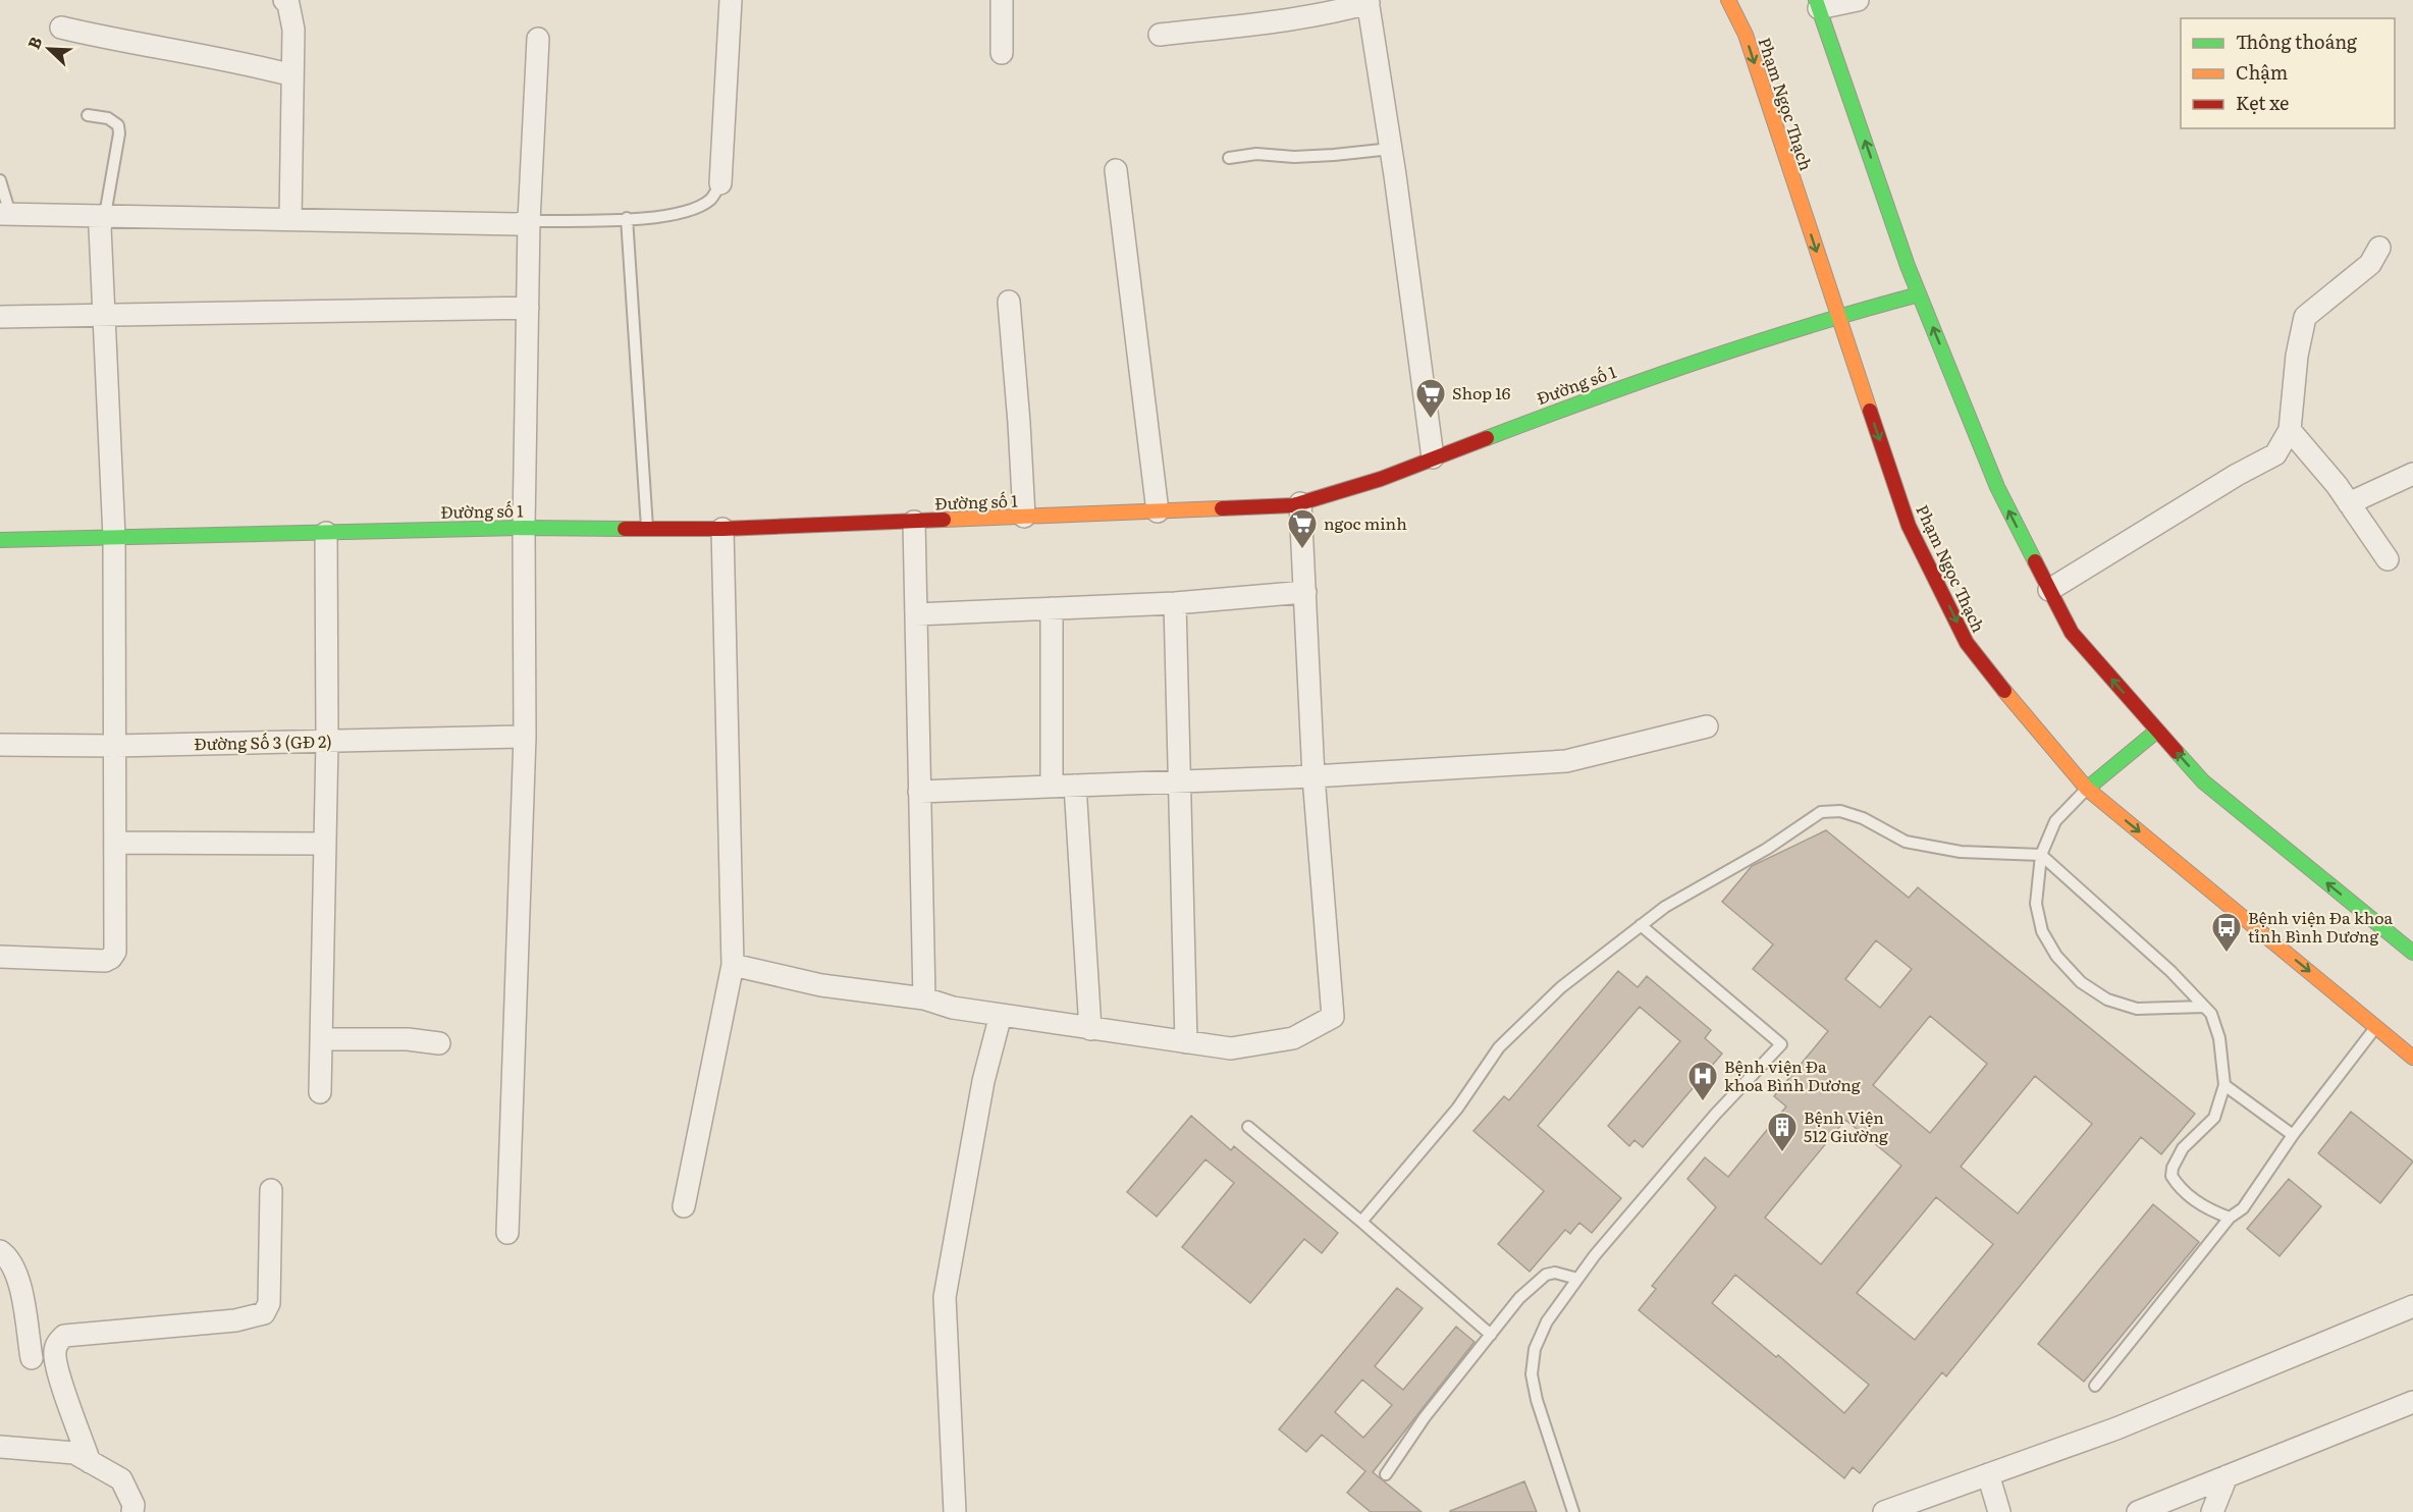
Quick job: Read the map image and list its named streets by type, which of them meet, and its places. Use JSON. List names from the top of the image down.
{
  "streets": {
    "main road": ["Phạm Ngọc Thạch", "Đường số 1"],
    "street": ["Đường Số 3 (GĐ 2)"]
  },
  "crossings": [
    ["Phạm Ngọc Thạch", "Đường số 1"]
  ],
  "places": {
    "supermarket": ["Shop 16", "ngoc minh"],
    "bus stop": ["Bệnh viện Đa khoa tỉnh Bình Dương"],
    "hospital": ["Bệnh viện Đa khoa Bình Dương"],
    "building": ["Bệnh Viện 512 Giường"]
  },
  "legend": ["Thông thoáng", "Chậm", "Kẹt xe"],
  "north": "top left"
}
